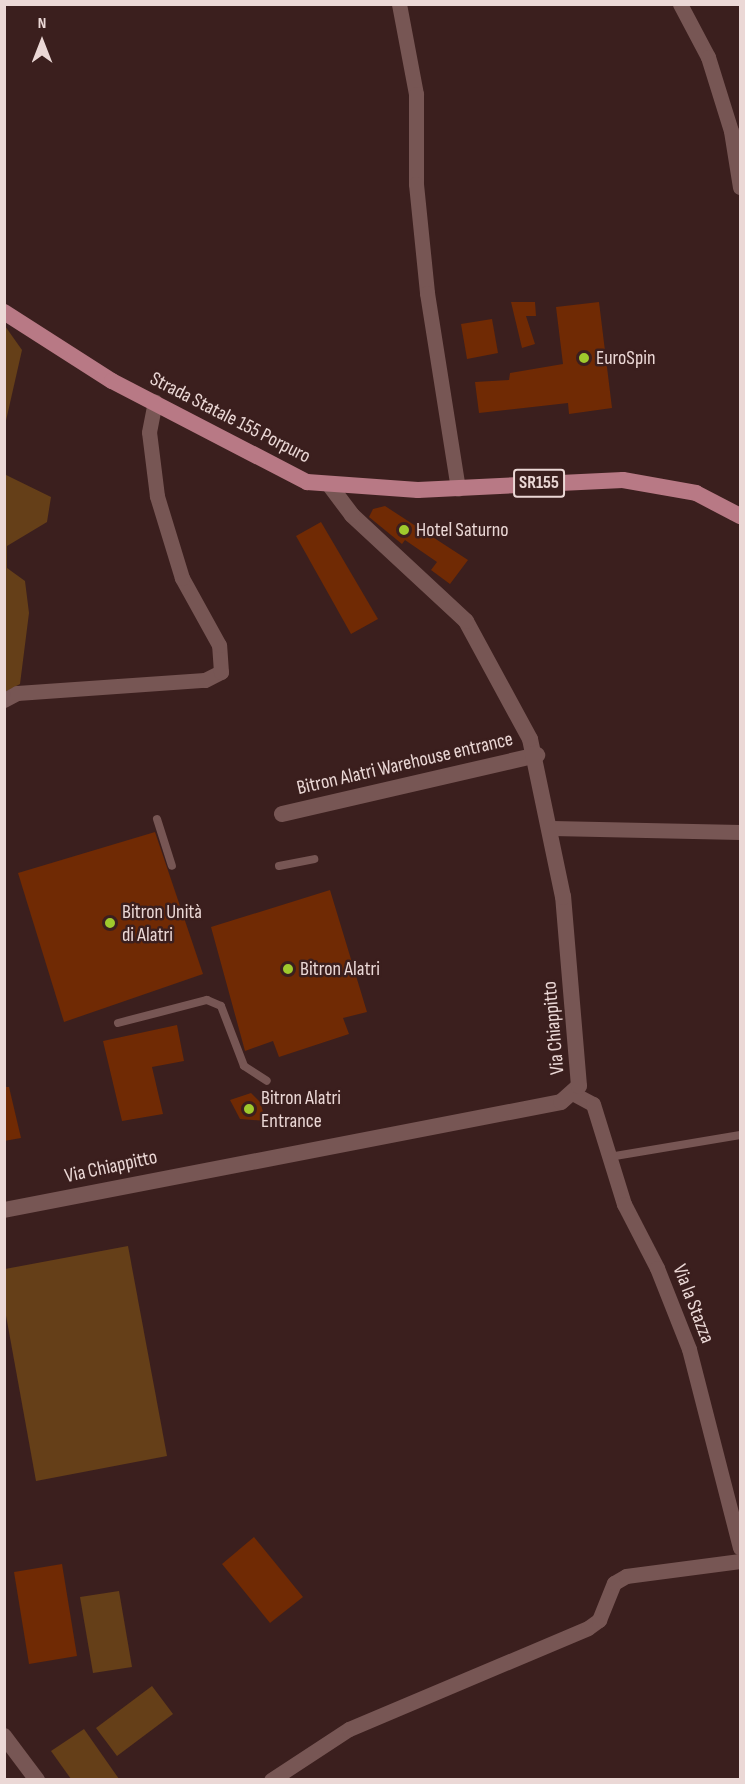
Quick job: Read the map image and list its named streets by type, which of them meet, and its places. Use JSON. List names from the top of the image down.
{
  "streets": {
    "main road": ["Strada Statale 155 Porpuro", "SR155"],
    "street": ["Bitron Alatri Warehouse entrance", "Via Chiappitto", "Via la Stazza"]
  },
  "crossings": [
    ["Strada Statale 155 Porpuro", "Via Chiappitto"],
    ["Bitron Alatri Warehouse entrance", "Via Chiappitto"],
    ["Via Chiappitto", "Via la Stazza"]
  ],
  "places": [
    "EuroSpin",
    "Hotel Saturno",
    "Bitron Unità di Alatri",
    "Bitron Alatri",
    "Bitron Alatri Entrance"
  ],
  "north": "top"
}
